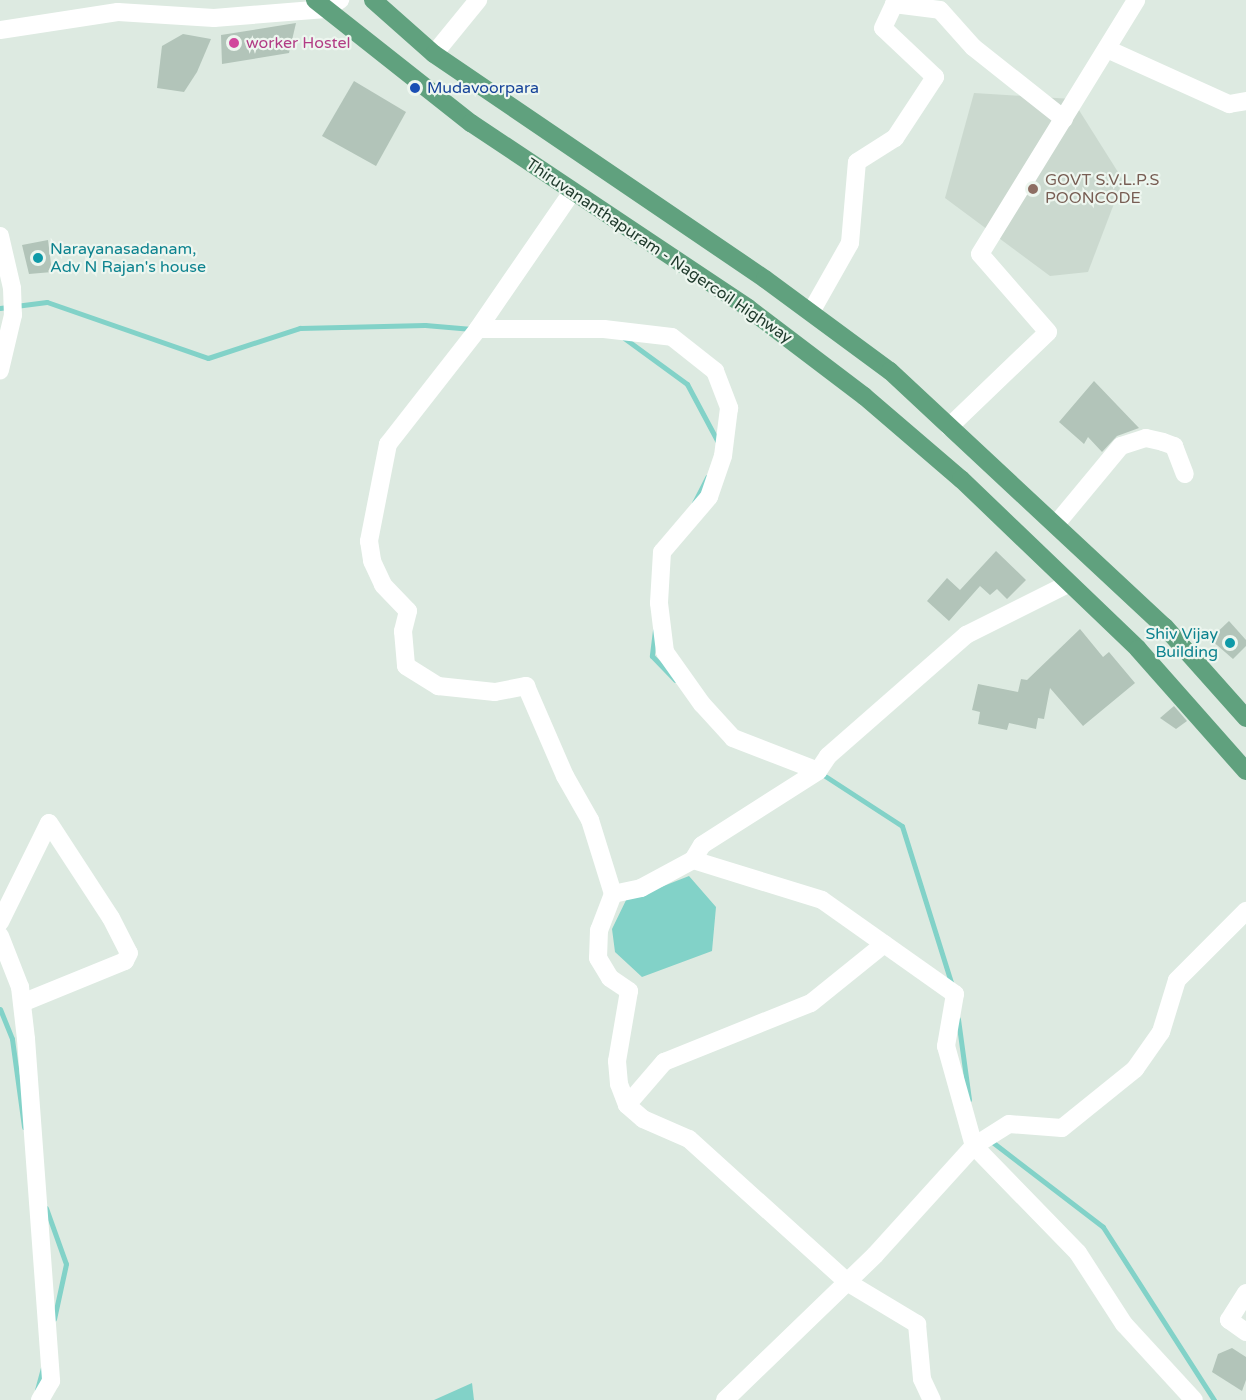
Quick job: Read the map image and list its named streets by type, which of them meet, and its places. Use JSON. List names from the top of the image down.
{
  "streets": {
    "main road": ["Thiruvananthapuram - Nagercoil Highway"]
  },
  "places": [
    "worker Hostel",
    "Mudavoorpara",
    "GOVT S.V.L.P.S POONCODE",
    "Narayanasadanam, Adv N Rajan's house",
    "Shiv Vijay Building"
  ]
}
